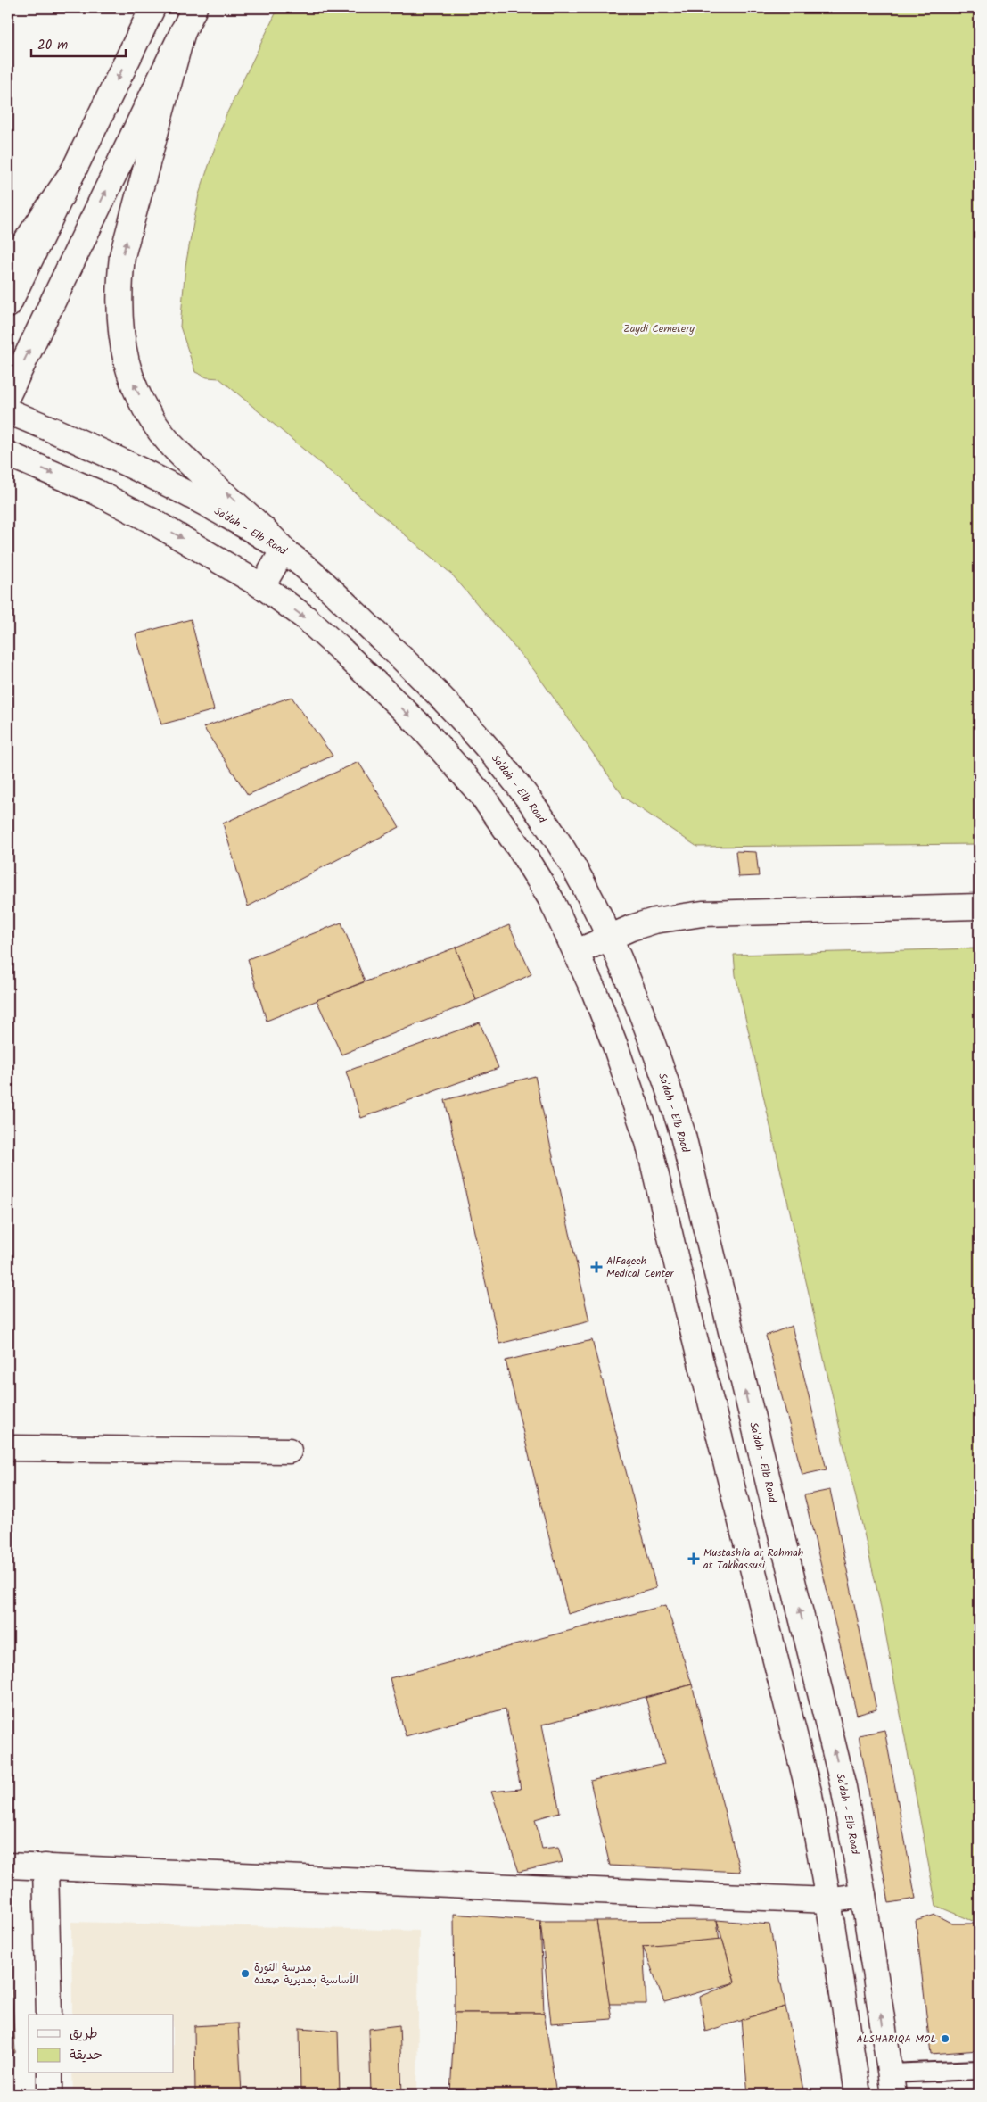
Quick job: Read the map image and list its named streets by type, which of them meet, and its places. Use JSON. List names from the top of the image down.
{
  "streets": {
    "main road": ["Sa'dah - Elb Road"]
  },
  "parks": ["Zaydi Cemetery"],
  "places": {
    "health": ["AlFaqeeh Medical Center", "Mustashfa ar Rahmah at Takhassusi"],
    "other": ["مدرسة الثورة الأساسية بمديرية صعده", "ALSHARIQA MOL"]
  },
  "legend": ["طريق", "حديقة"],
  "scale_bar": "20 m"
}
